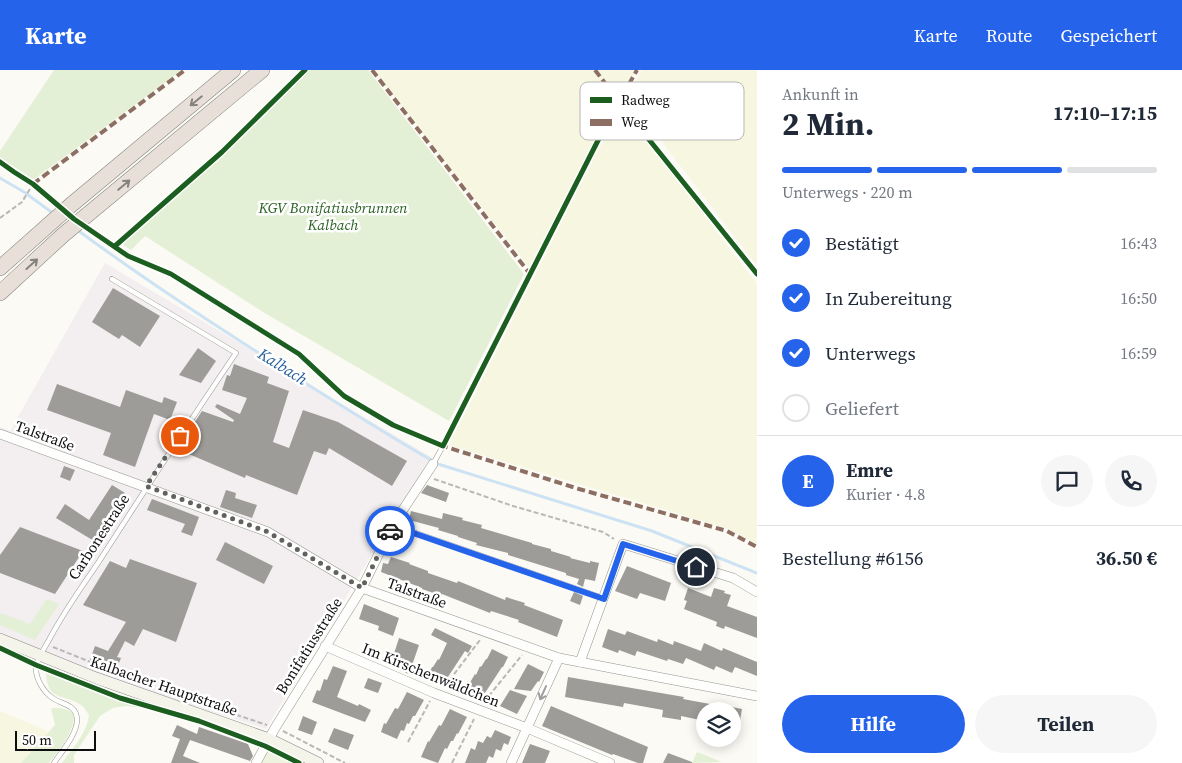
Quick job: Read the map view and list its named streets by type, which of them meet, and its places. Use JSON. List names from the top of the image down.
{
  "streets": {
    "street": [
      "Talstraße",
      "Bonifatiusstraße",
      "Im Kirschenwäldchen",
      "Kalbacher Hauptstraße"
    ],
    "lane": ["Carbonestraße"]
  },
  "crossings": [
    ["Talstraße", "Carbonestraße"],
    ["Talstraße", "Bonifatiusstraße"],
    ["Carbonestraße", "Kalbacher Hauptstraße"],
    ["Bonifatiusstraße", "Im Kirschenwäldchen"],
    ["Bonifatiusstraße", "Kalbacher Hauptstraße"]
  ],
  "water": ["Kalbach"],
  "parks": ["KGV Bonifatiusbrunnen Kalbach"],
  "legend": ["Radweg", "Weg"],
  "scale_bar": "50 m",
  "page": {
    "header": "Karte",
    "nav": ["Karte", "Route", "Gespeichert"],
    "heading": ["2 Min.", "Ankunft in", "17:10–17:15"],
    "panel": [
      "Emre",
      "Kurier · 4.8",
      "Bestellung #6156",
      "36.50 €"
    ],
    "bar": "Unterwegs · 220 m",
    "list": [
      ["Bestätigt", "16:43"],
      ["In Zubereitung", "16:50"],
      ["Unterwegs", "16:59"],
      "Geliefert"
    ],
    "round": "E",
    "buttons": ["Hilfe", "Teilen"],
    "scale": "50 m"
  }
}
